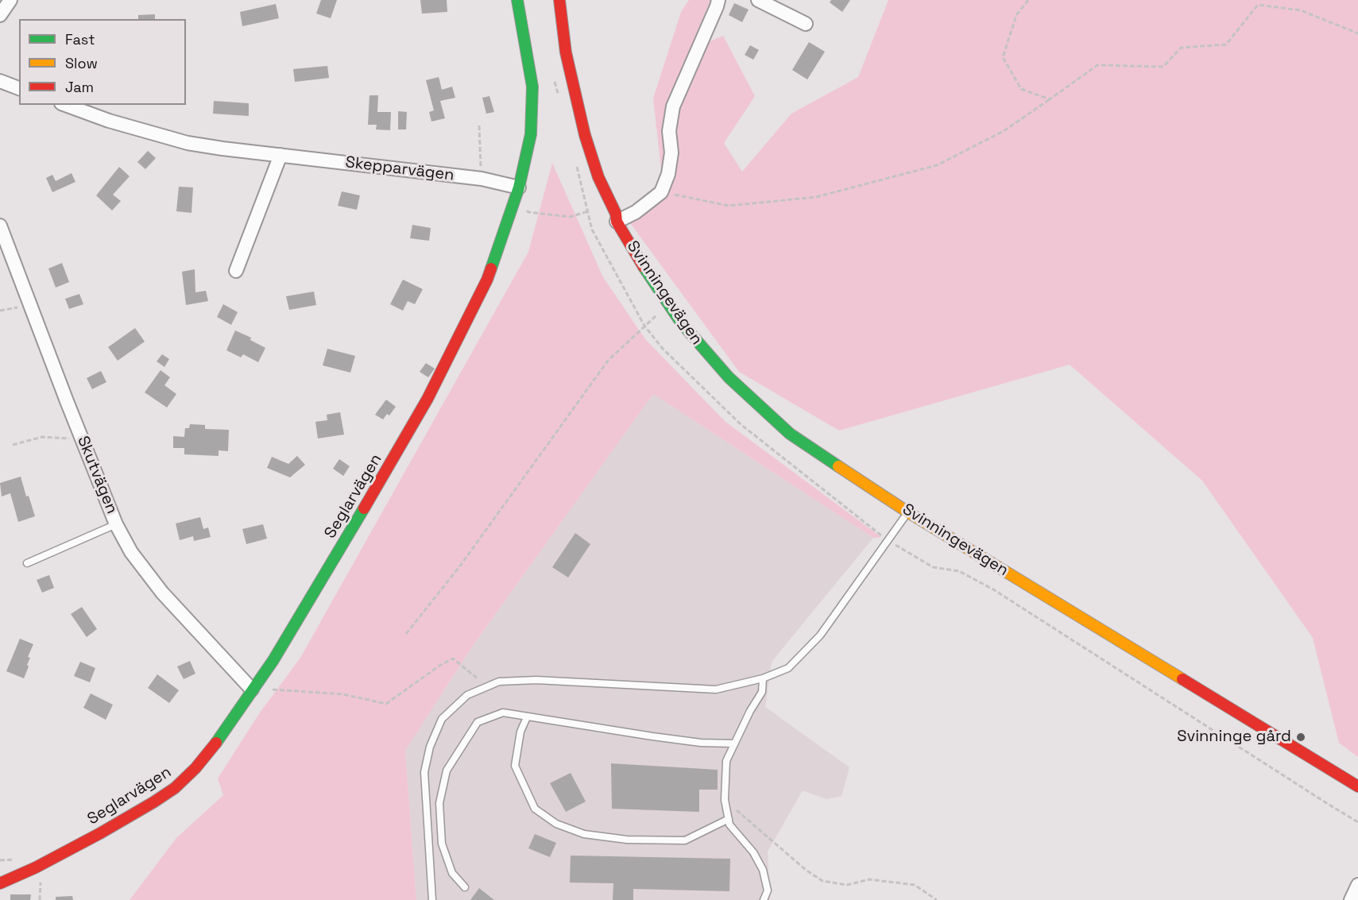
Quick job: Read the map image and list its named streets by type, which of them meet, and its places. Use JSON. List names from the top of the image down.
{
  "streets": {
    "main road": ["Svinningevägen", "Seglarvägen"],
    "street": ["Skepparvägen", "Skutvägen"]
  },
  "crossings": [
    ["Skepparvägen", "Seglarvägen"],
    ["Skutvägen", "Seglarvägen"]
  ],
  "places": ["Svinninge gård"],
  "legend": ["Fast", "Slow", "Jam"]
}
